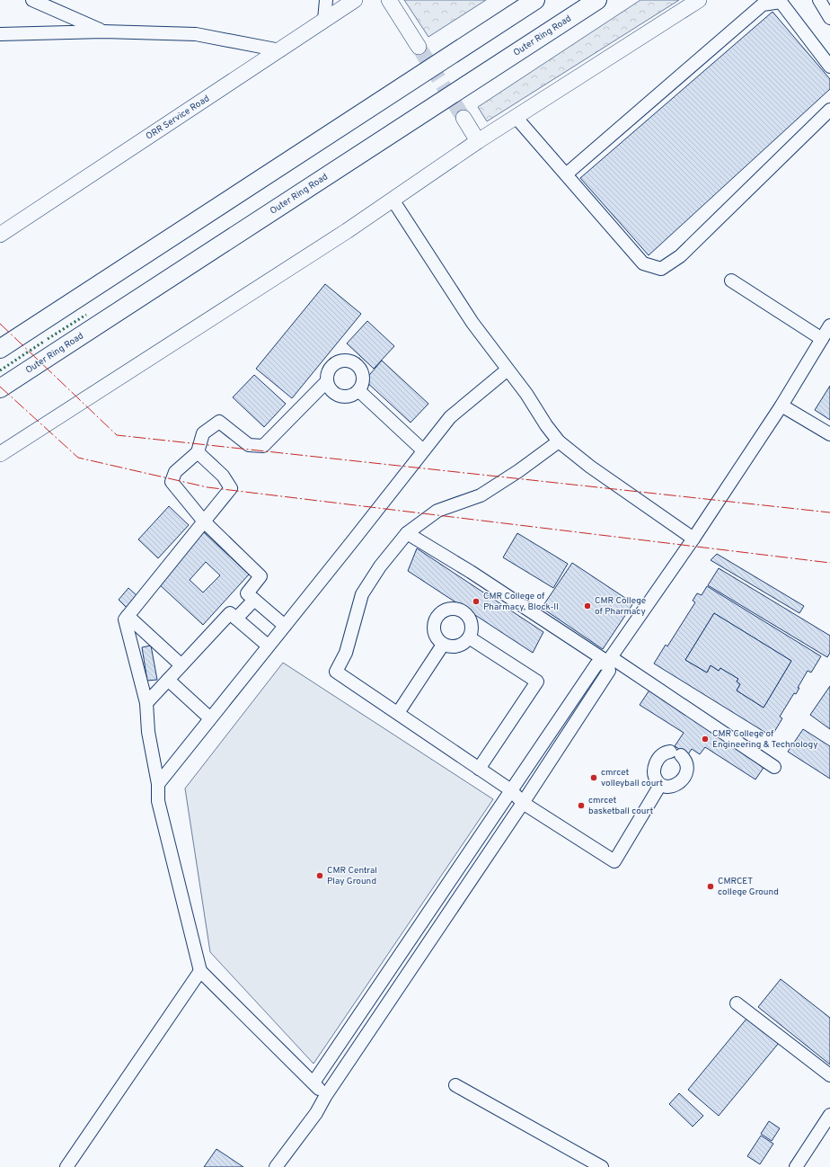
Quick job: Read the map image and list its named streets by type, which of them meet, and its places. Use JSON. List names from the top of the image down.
{
  "streets": {
    "highway": ["Outer Ring Road"],
    "main road": ["ORR Service Road"]
  },
  "places": [
    "CMR College of Pharmacy, Block-II",
    "CMR College of Pharmacy",
    "CMR College of Engineering & Technology",
    "cmrcet volleyball court",
    "cmrcet basketball court",
    "CMR Central Play Ground",
    "CMRCET college Ground"
  ]
}
